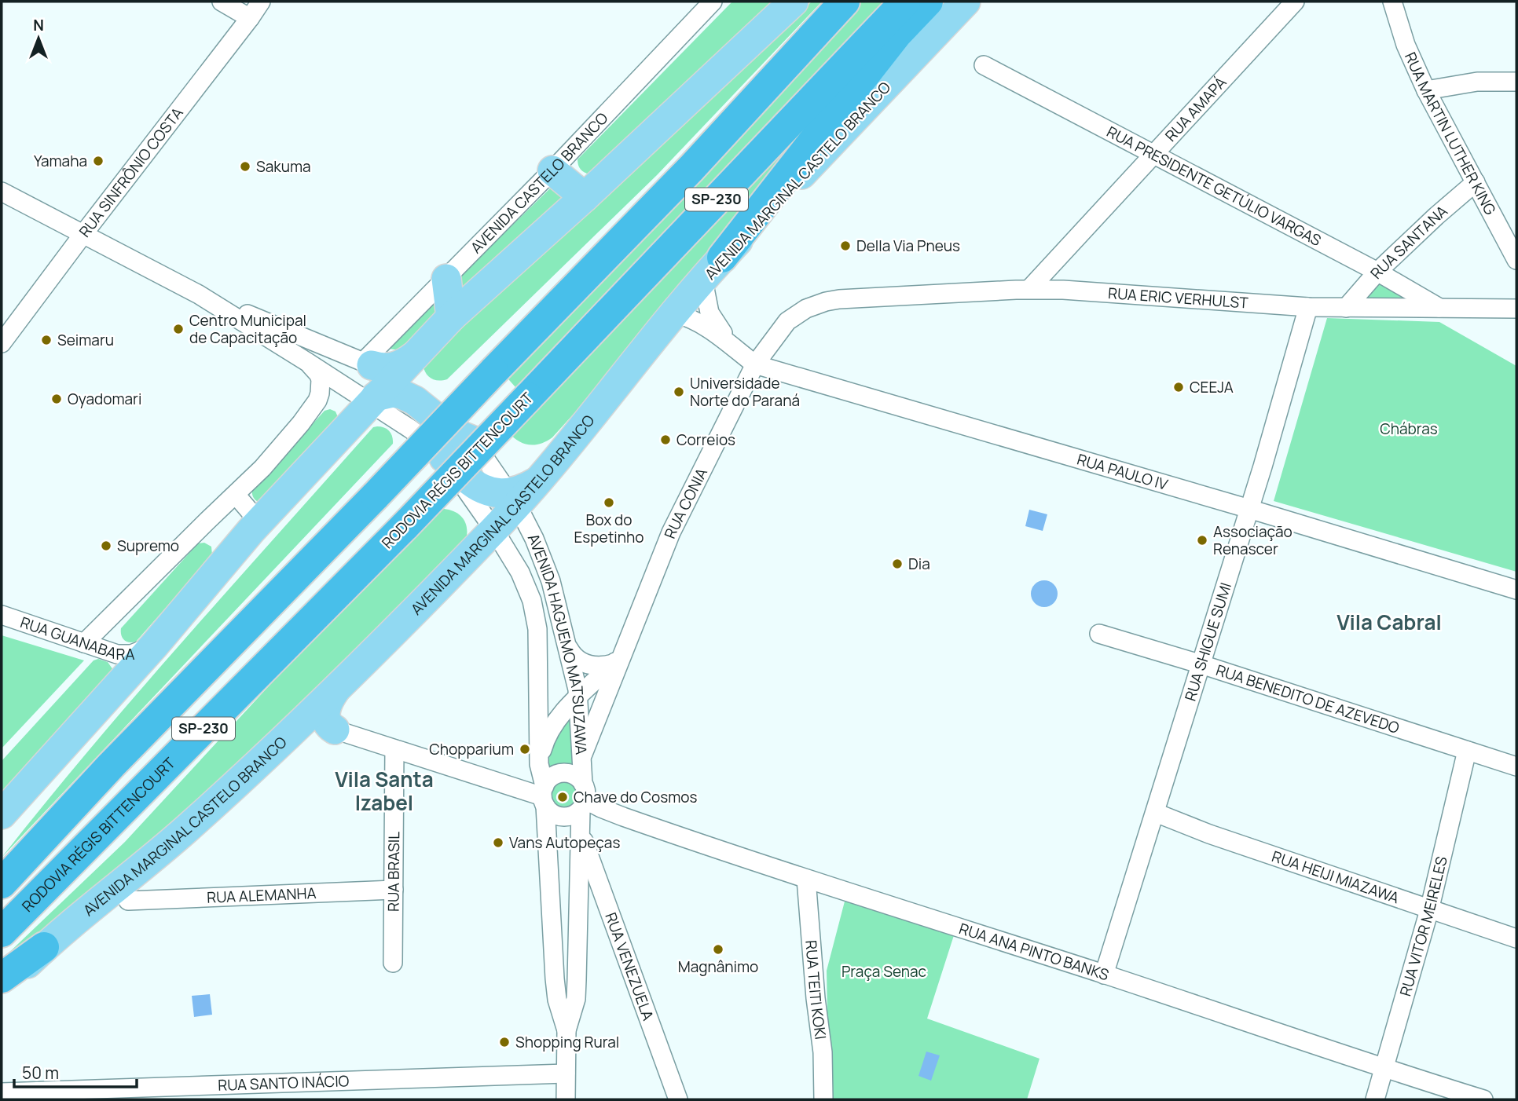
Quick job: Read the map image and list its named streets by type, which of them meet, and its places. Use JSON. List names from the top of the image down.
{
  "streets": {
    "highway": ["SP-230", "RODOVIA RÉGIS BITTENCOURT"],
    "main road": ["AVENIDA MARGINAL CASTELO BRANCO"],
    "street": [
      "RUA AMAPÁ",
      "RUA MARTIN LUTHER KING",
      "RUA SINFRÔNIO COSTA",
      "AVENIDA CASTELO BRANCO",
      "RUA PRESIDENTE GETÚLIO VARGAS",
      "RUA SANTANA",
      "RUA ERIC VERHULST",
      "RUA PAULO IV",
      "RUA CONIA",
      "RUA GUANABARA",
      "RUA SHIGUE SUMI",
      "AVENIDA HAGUEMO MATSUZAWA",
      "RUA BENEDITO DE AZEVEDO",
      "RUA BRASIL",
      "RUA HEIJI MIAZAWA",
      "RUA ALEMANHA",
      "RUA VITOR MEIRELES",
      "RUA ANA PINTO BANKS",
      "RUA VENEZUELA",
      "RUA TEITI KOKI",
      "RUA SANTO INÁCIO"
    ]
  },
  "crossings": [
    ["RUA AMAPÁ", "RUA PRESIDENTE GETÚLIO VARGAS"],
    ["RUA AMAPÁ", "RUA ERIC VERHULST"],
    ["RUA MARTIN LUTHER KING", "RUA SANTANA"],
    ["RUA SINFRÔNIO COSTA", "AVENIDA HAGUEMO MATSUZAWA"],
    ["AVENIDA MARGINAL CASTELO BRANCO", "RUA PAULO IV"],
    ["AVENIDA MARGINAL CASTELO BRANCO", "AVENIDA HAGUEMO MATSUZAWA"],
    ["AVENIDA CASTELO BRANCO", "AVENIDA HAGUEMO MATSUZAWA"],
    ["RUA PRESIDENTE GETÚLIO VARGAS", "RUA SANTANA"],
    ["RUA PRESIDENTE GETÚLIO VARGAS", "RUA ERIC VERHULST"],
    ["RUA SANTANA", "RUA ERIC VERHULST"],
    ["RUA ERIC VERHULST", "RUA CONIA"],
    ["RUA ERIC VERHULST", "RUA SHIGUE SUMI"],
    ["RUA PAULO IV", "RUA CONIA"],
    ["RUA PAULO IV", "RUA SHIGUE SUMI"],
    ["RUA CONIA", "AVENIDA HAGUEMO MATSUZAWA"],
    ["RUA SHIGUE SUMI", "RUA BENEDITO DE AZEVEDO"],
    ["RUA SHIGUE SUMI", "RUA HEIJI MIAZAWA"],
    ["RUA SHIGUE SUMI", "RUA ANA PINTO BANKS"],
    ["AVENIDA HAGUEMO MATSUZAWA", "RUA ANA PINTO BANKS"],
    ["AVENIDA HAGUEMO MATSUZAWA", "RUA VENEZUELA"],
    ["AVENIDA HAGUEMO MATSUZAWA", "RUA SANTO INÁCIO"],
    ["RUA BENEDITO DE AZEVEDO", "RUA VITOR MEIRELES"],
    ["RUA BRASIL", "RUA ALEMANHA"],
    ["RUA HEIJI MIAZAWA", "RUA VITOR MEIRELES"],
    ["RUA VITOR MEIRELES", "RUA ANA PINTO BANKS"],
    ["RUA ANA PINTO BANKS", "RUA TEITI KOKI"]
  ],
  "districts": ["Vila Cabral", "Vila Santa Izabel"],
  "parks": ["Chábras", "Praça Senac"],
  "places": [
    "Yamaha",
    "Sakuma",
    "Della Via Pneus",
    "Centro Municipal de Capacitação",
    "Seimaru",
    "CEEJA",
    "Universidade Norte do Paraná",
    "Oyadomari",
    "Correios",
    "Box do Espetinho",
    "Associação Renascer",
    "Supremo",
    "Dia",
    "Chopparium",
    "Chave do Cosmos",
    "Vans Autopeças",
    "Magnânimo",
    "Shopping Rural"
  ],
  "scale_bar": "50 m",
  "north": "top"
}
